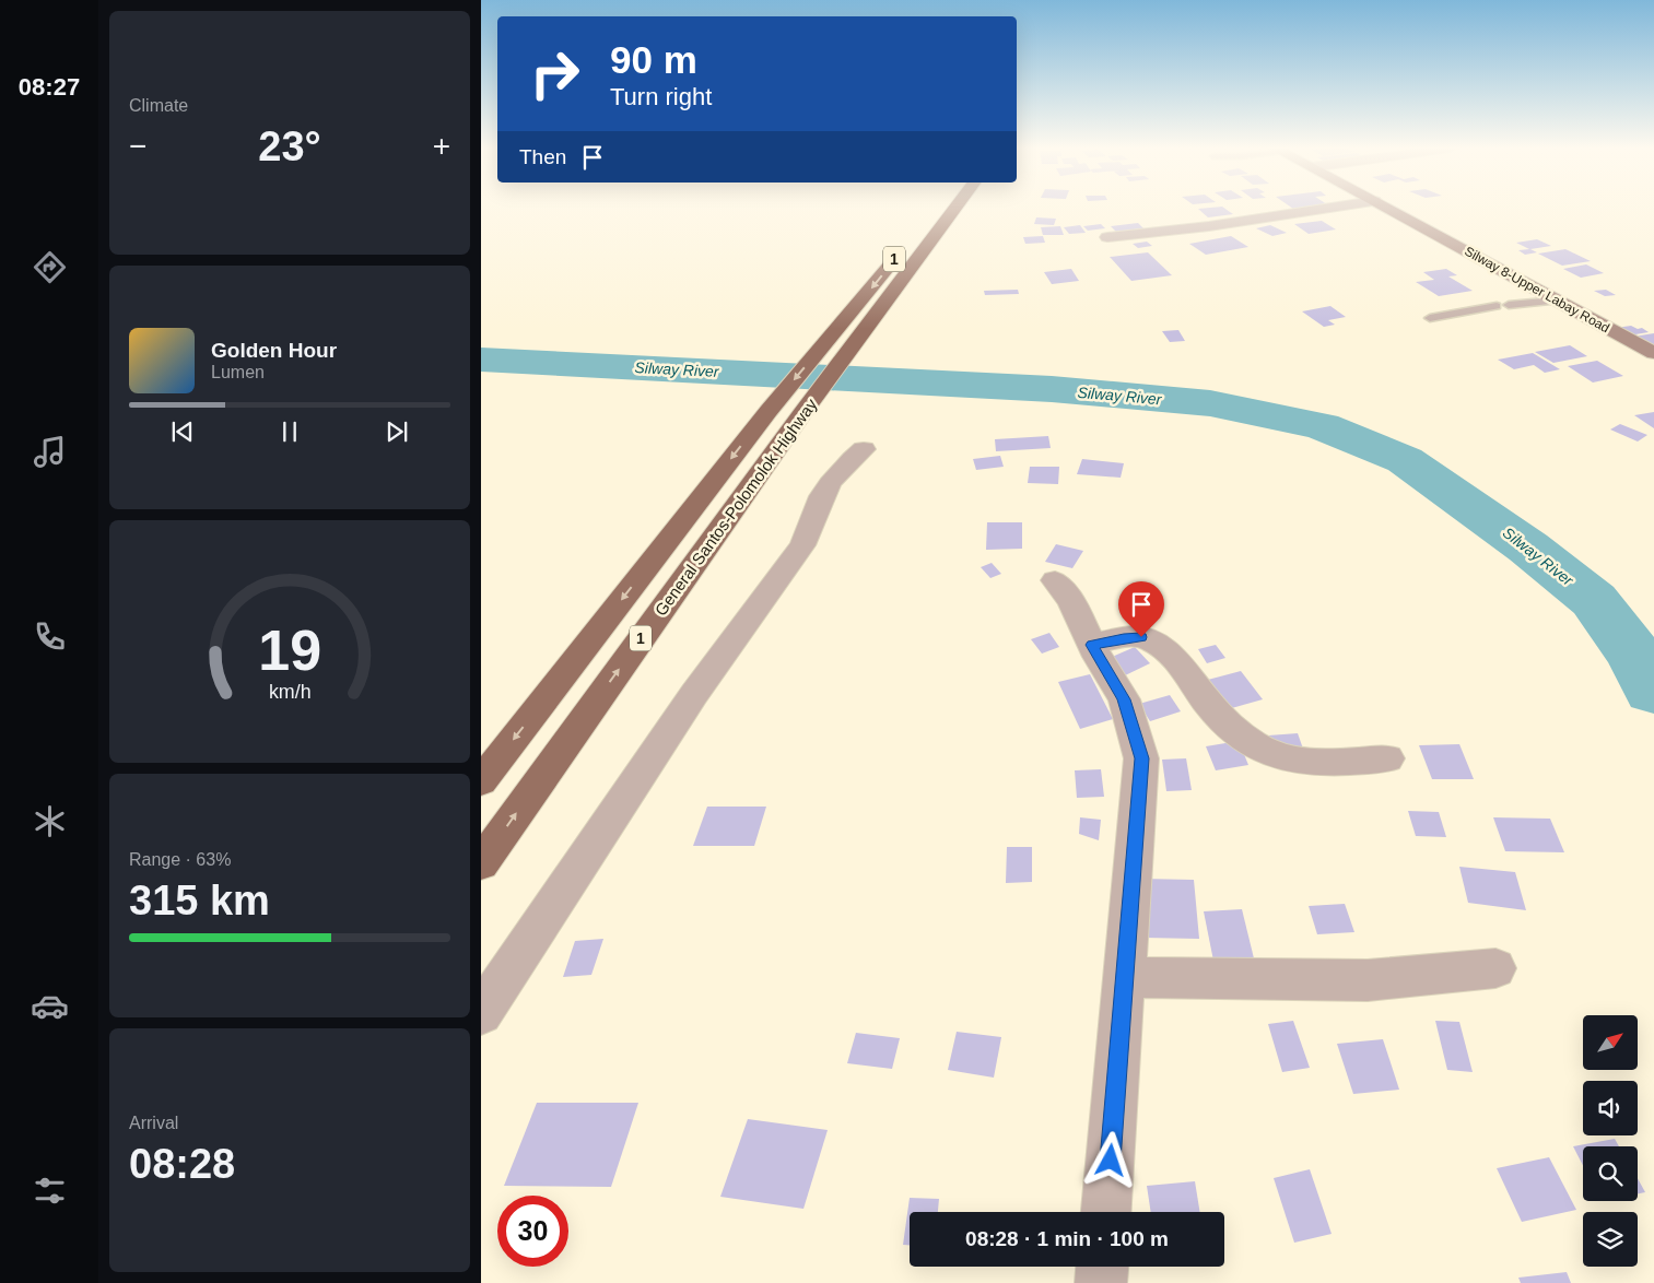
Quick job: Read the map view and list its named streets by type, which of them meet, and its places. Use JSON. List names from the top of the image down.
{
  "streets": {
    "highway": ["1", "General Santos-Polomolok Highway"],
    "main road": ["Silway 8-Upper Labay Road"]
  },
  "water": ["Silway River"],
  "north": "top right",
  "page": {
    "tabs": "08:27",
    "tile": [
      "Climate",
      ["Range · 63%", "315 km"],
      ["Arrival", "08:28"]
    ],
    "turn": ["90 m", "Turn right"],
    "heat": ["−", "23°", "+"],
    "then": "Then",
    "song": ["Golden Hour", "Lumen"],
    "limit": "30",
    "trip": "08:28 · 1 min · 100 m",
    "gauge": ["19", "km/h"]
  }
}
